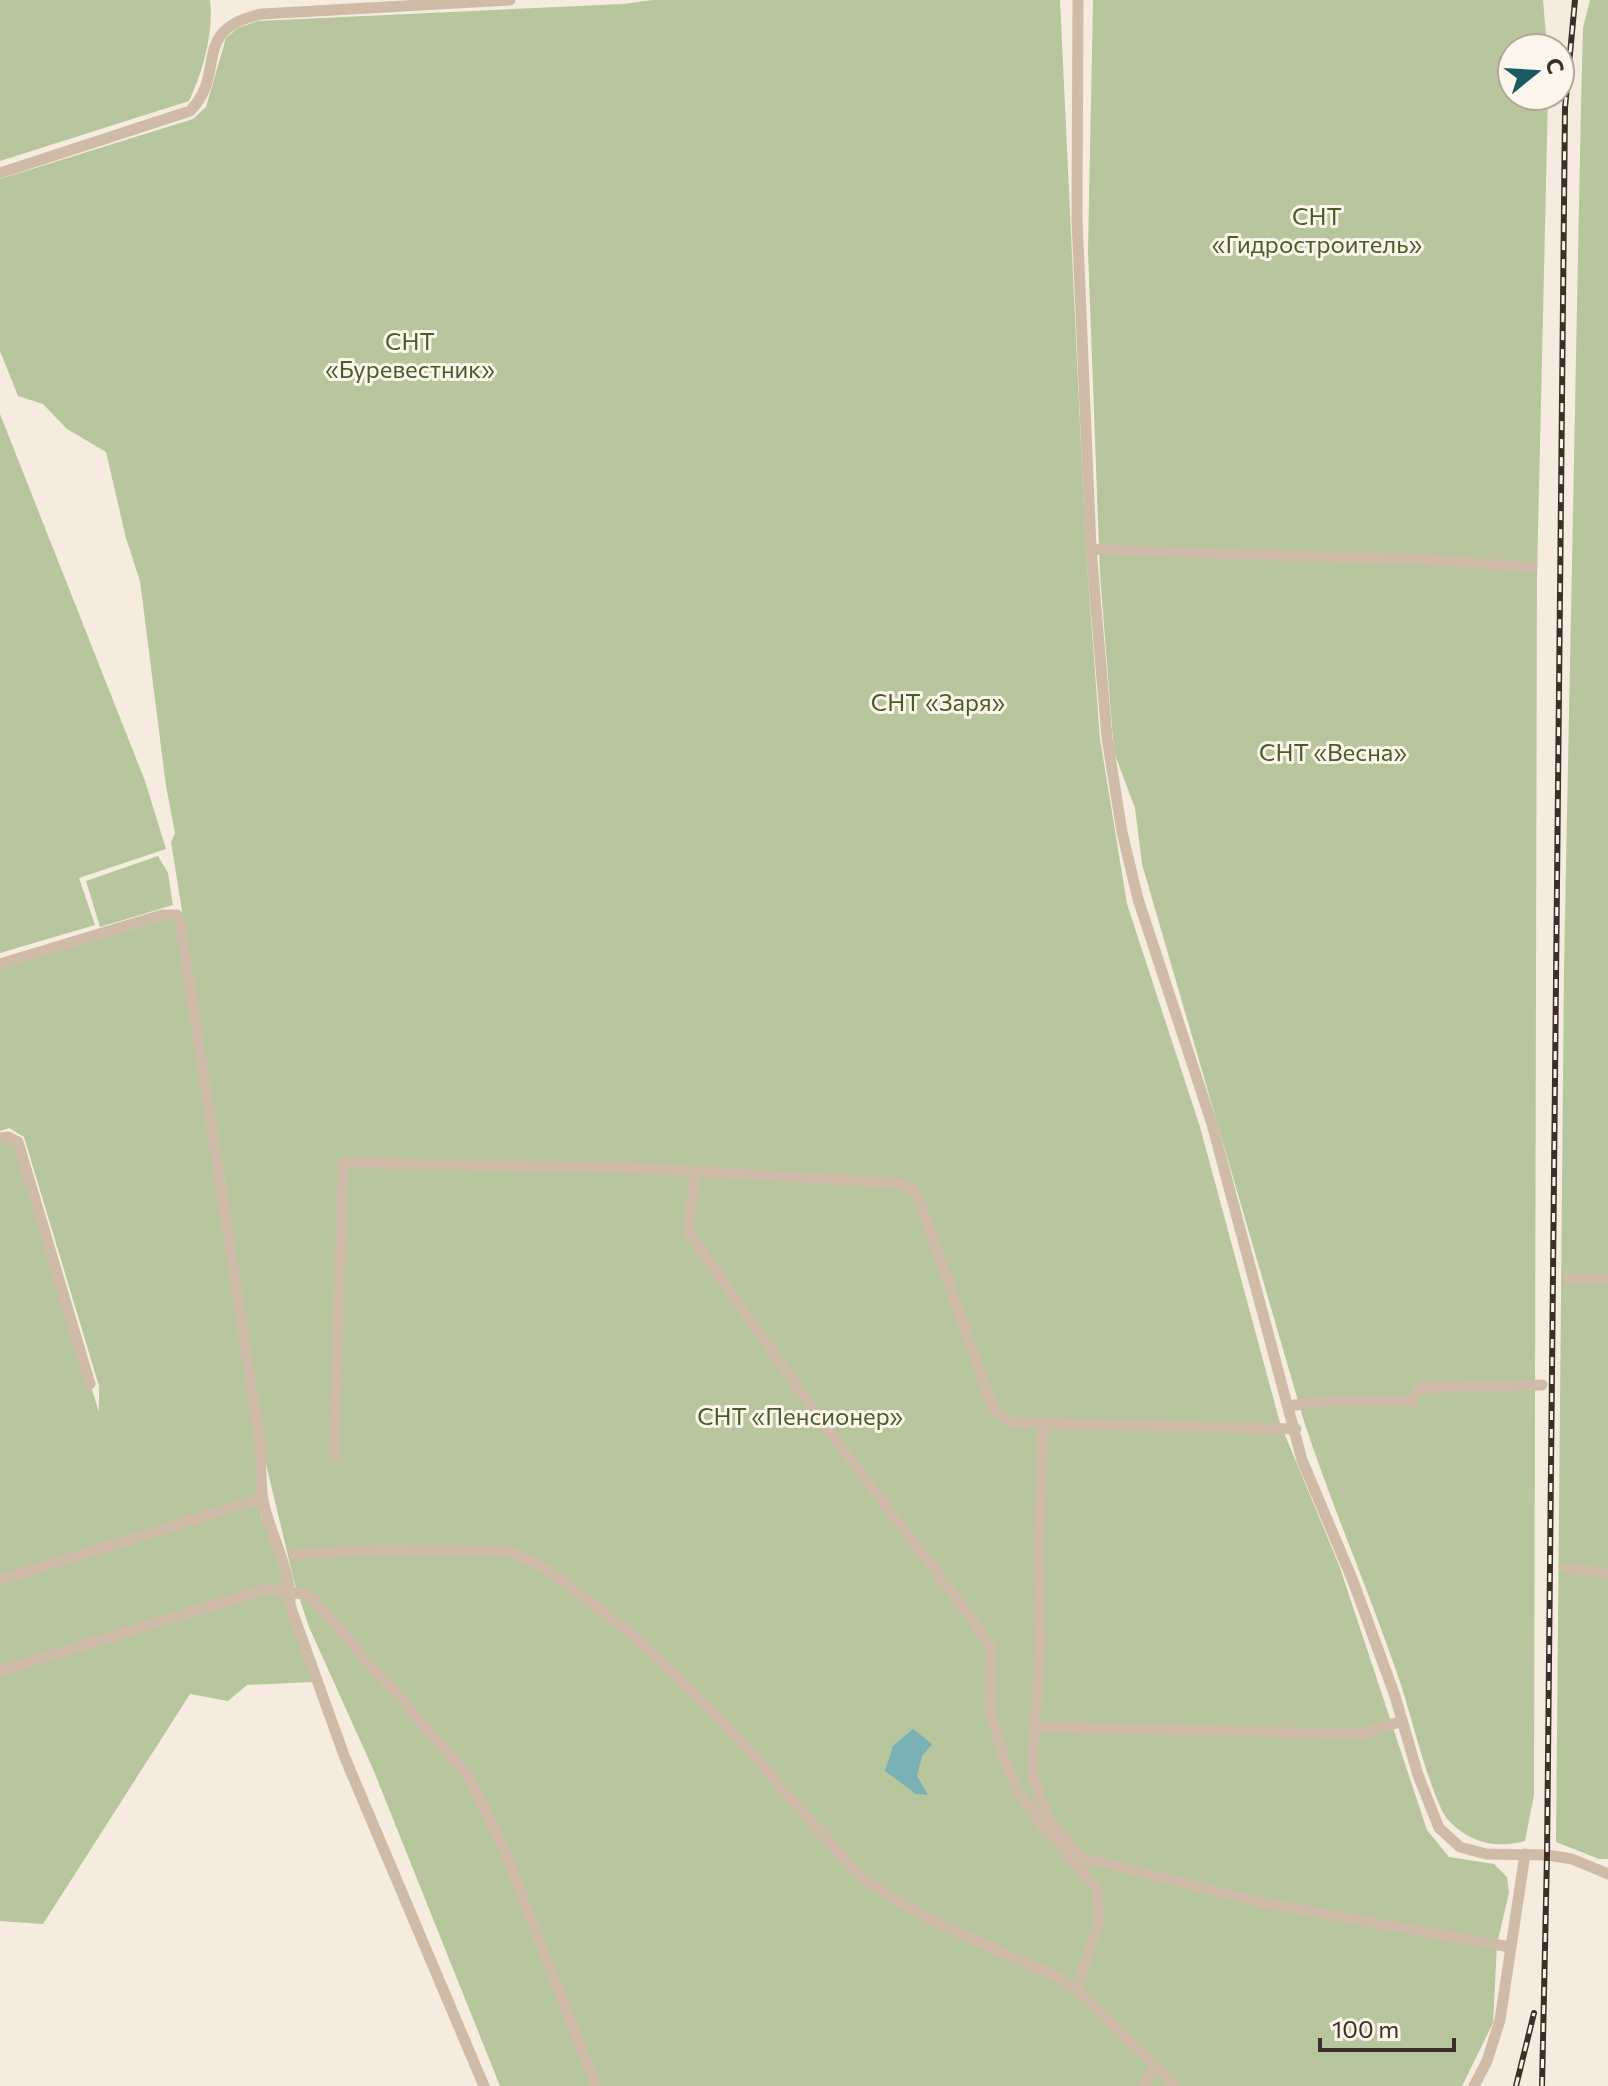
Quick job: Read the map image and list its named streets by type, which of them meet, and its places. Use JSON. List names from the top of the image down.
{
  "parks": [
    "СНТ «Гидростроитель»",
    "СНТ «Буревестник»",
    "СНТ «Заря»",
    "СНТ «Весна»",
    "СНТ «Пенсионер»"
  ],
  "scale_bar": "100 m",
  "north": "right"
}
